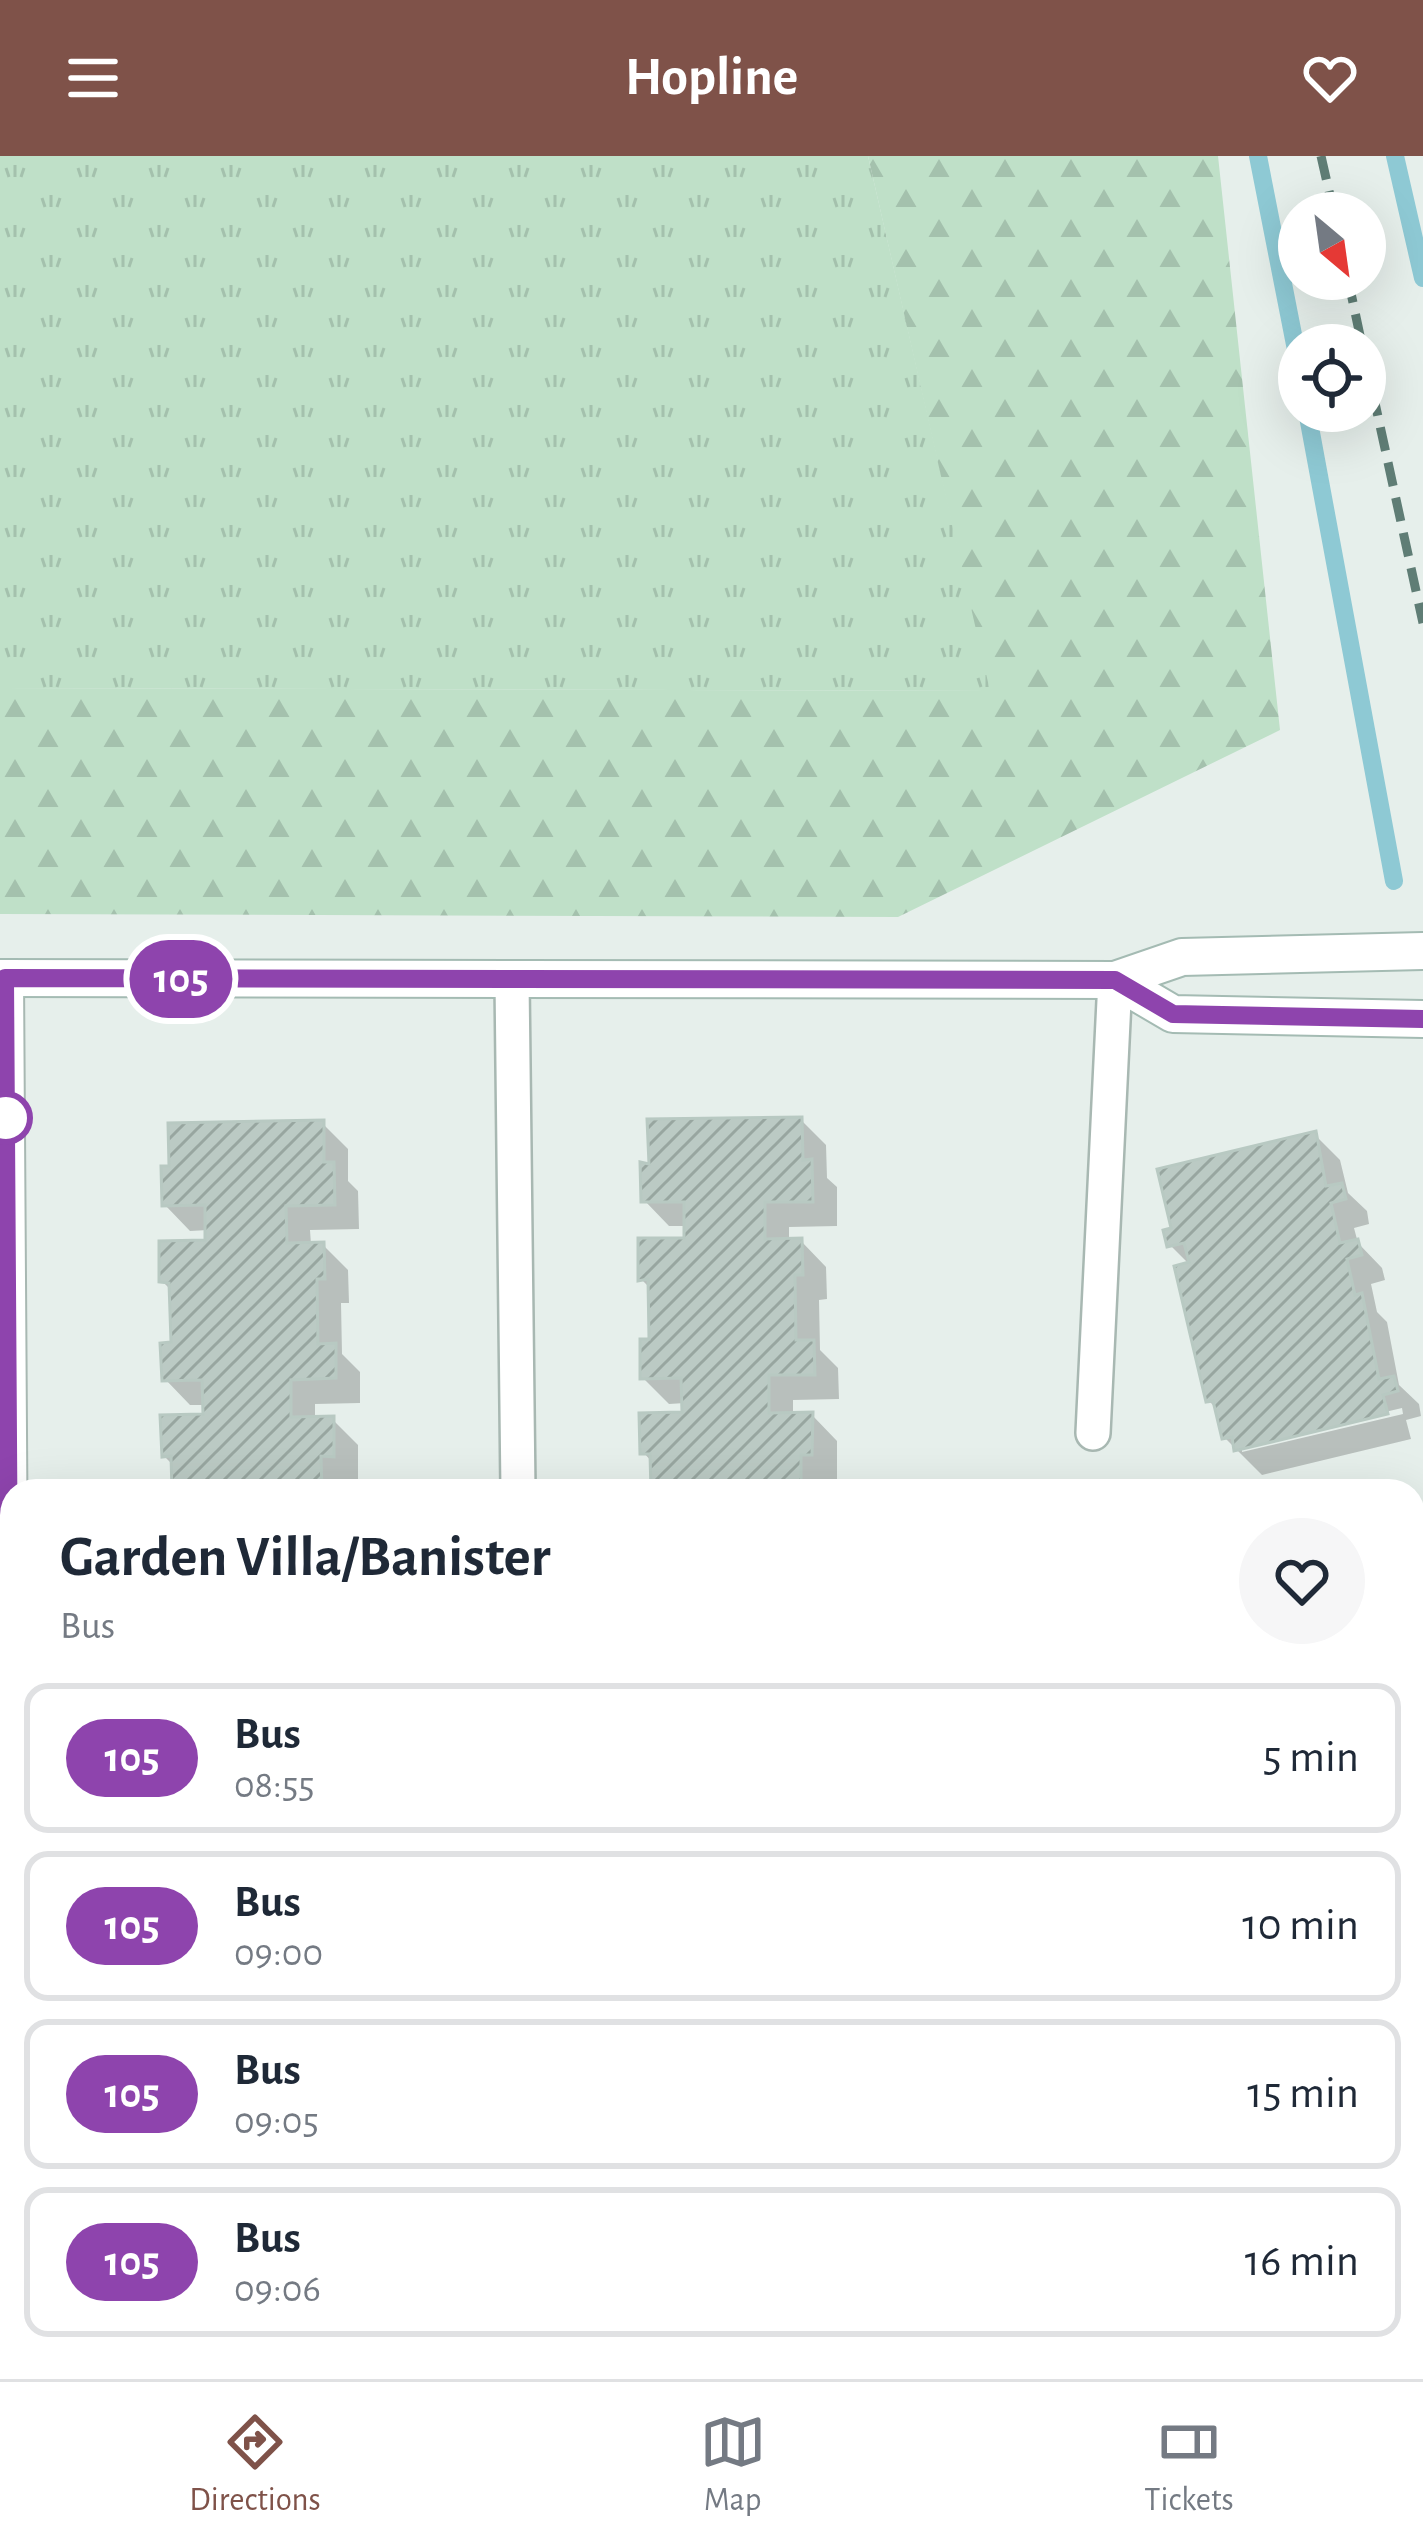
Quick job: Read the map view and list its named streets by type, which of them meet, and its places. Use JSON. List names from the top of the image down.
{
  "lines": ["bus line 105"],
  "north": "bottom right",
  "page": {
    "header": "Hopline",
    "on_map": "105",
    "heading": ["Garden Villa/Banister", "Bus"],
    "list": [
      {
        "mark": "105",
        "name": "Bus",
        "note": "08:55",
        "value": "5 min"
      },
      {
        "mark": "105",
        "name": "Bus",
        "note": "09:00",
        "value": "10 min"
      },
      {
        "mark": "105",
        "name": "Bus",
        "note": "09:05",
        "value": "15 min"
      },
      {
        "mark": "105",
        "name": "Bus",
        "note": "09:06",
        "value": "16 min"
      }
    ],
    "tabs": ["Directions", "Map", "Tickets"]
  }
}
